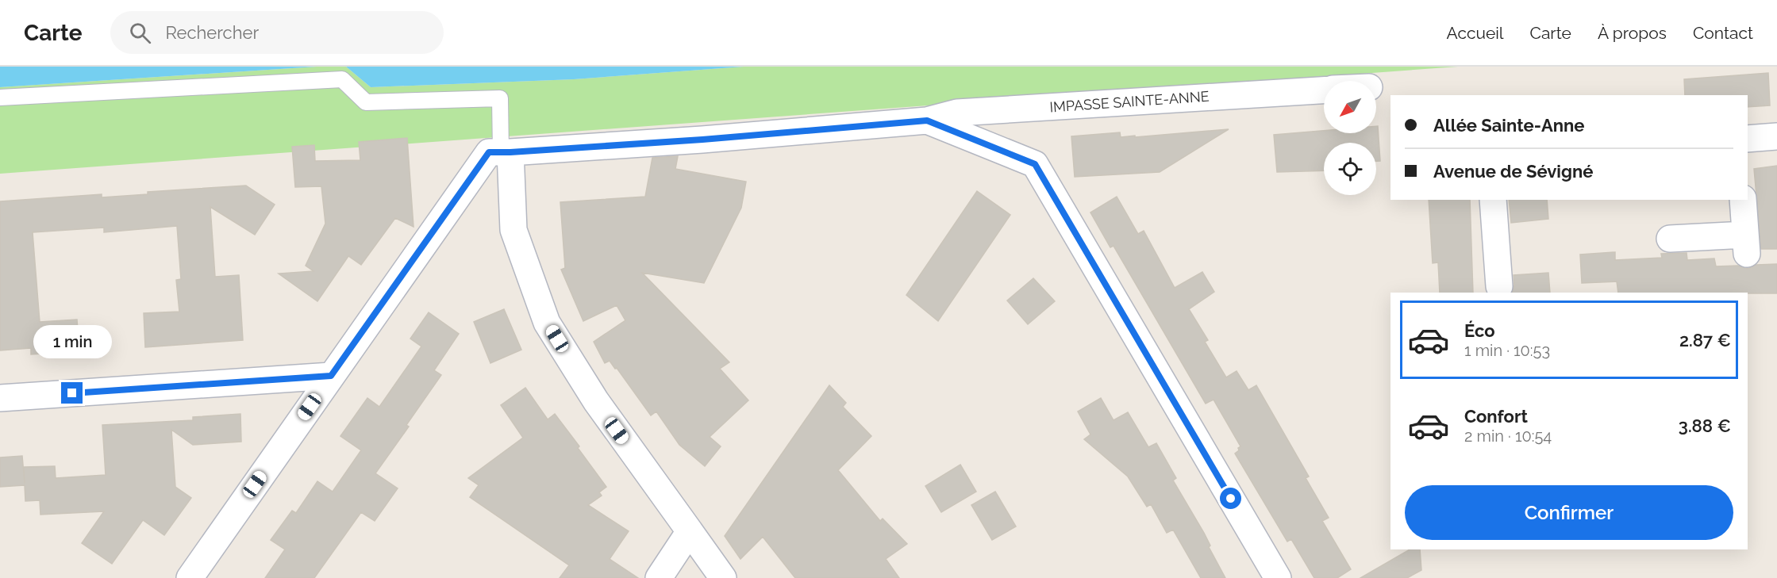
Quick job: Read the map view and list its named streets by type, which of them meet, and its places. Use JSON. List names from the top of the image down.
{
  "streets": {
    "street": ["IMPASSE SAINTE-ANNE"]
  },
  "north": "bottom left",
  "page": {
    "header": "Carte",
    "search": "Rechercher",
    "nav": [
      "Accueil",
      "Carte",
      "À propos",
      "Contact"
    ],
    "banner": ["Allée Sainte-Anne", "Avenue de Sévigné"],
    "list": [
      {
        "name": "Éco",
        "note": "1 min · 10:53",
        "value": "2.87 €"
      },
      {
        "name": "Confort",
        "note": "2 min · 10:54",
        "value": "3.88 €"
      }
    ],
    "bubble": "1 min",
    "buttons": "Confirmer"
  }
}
